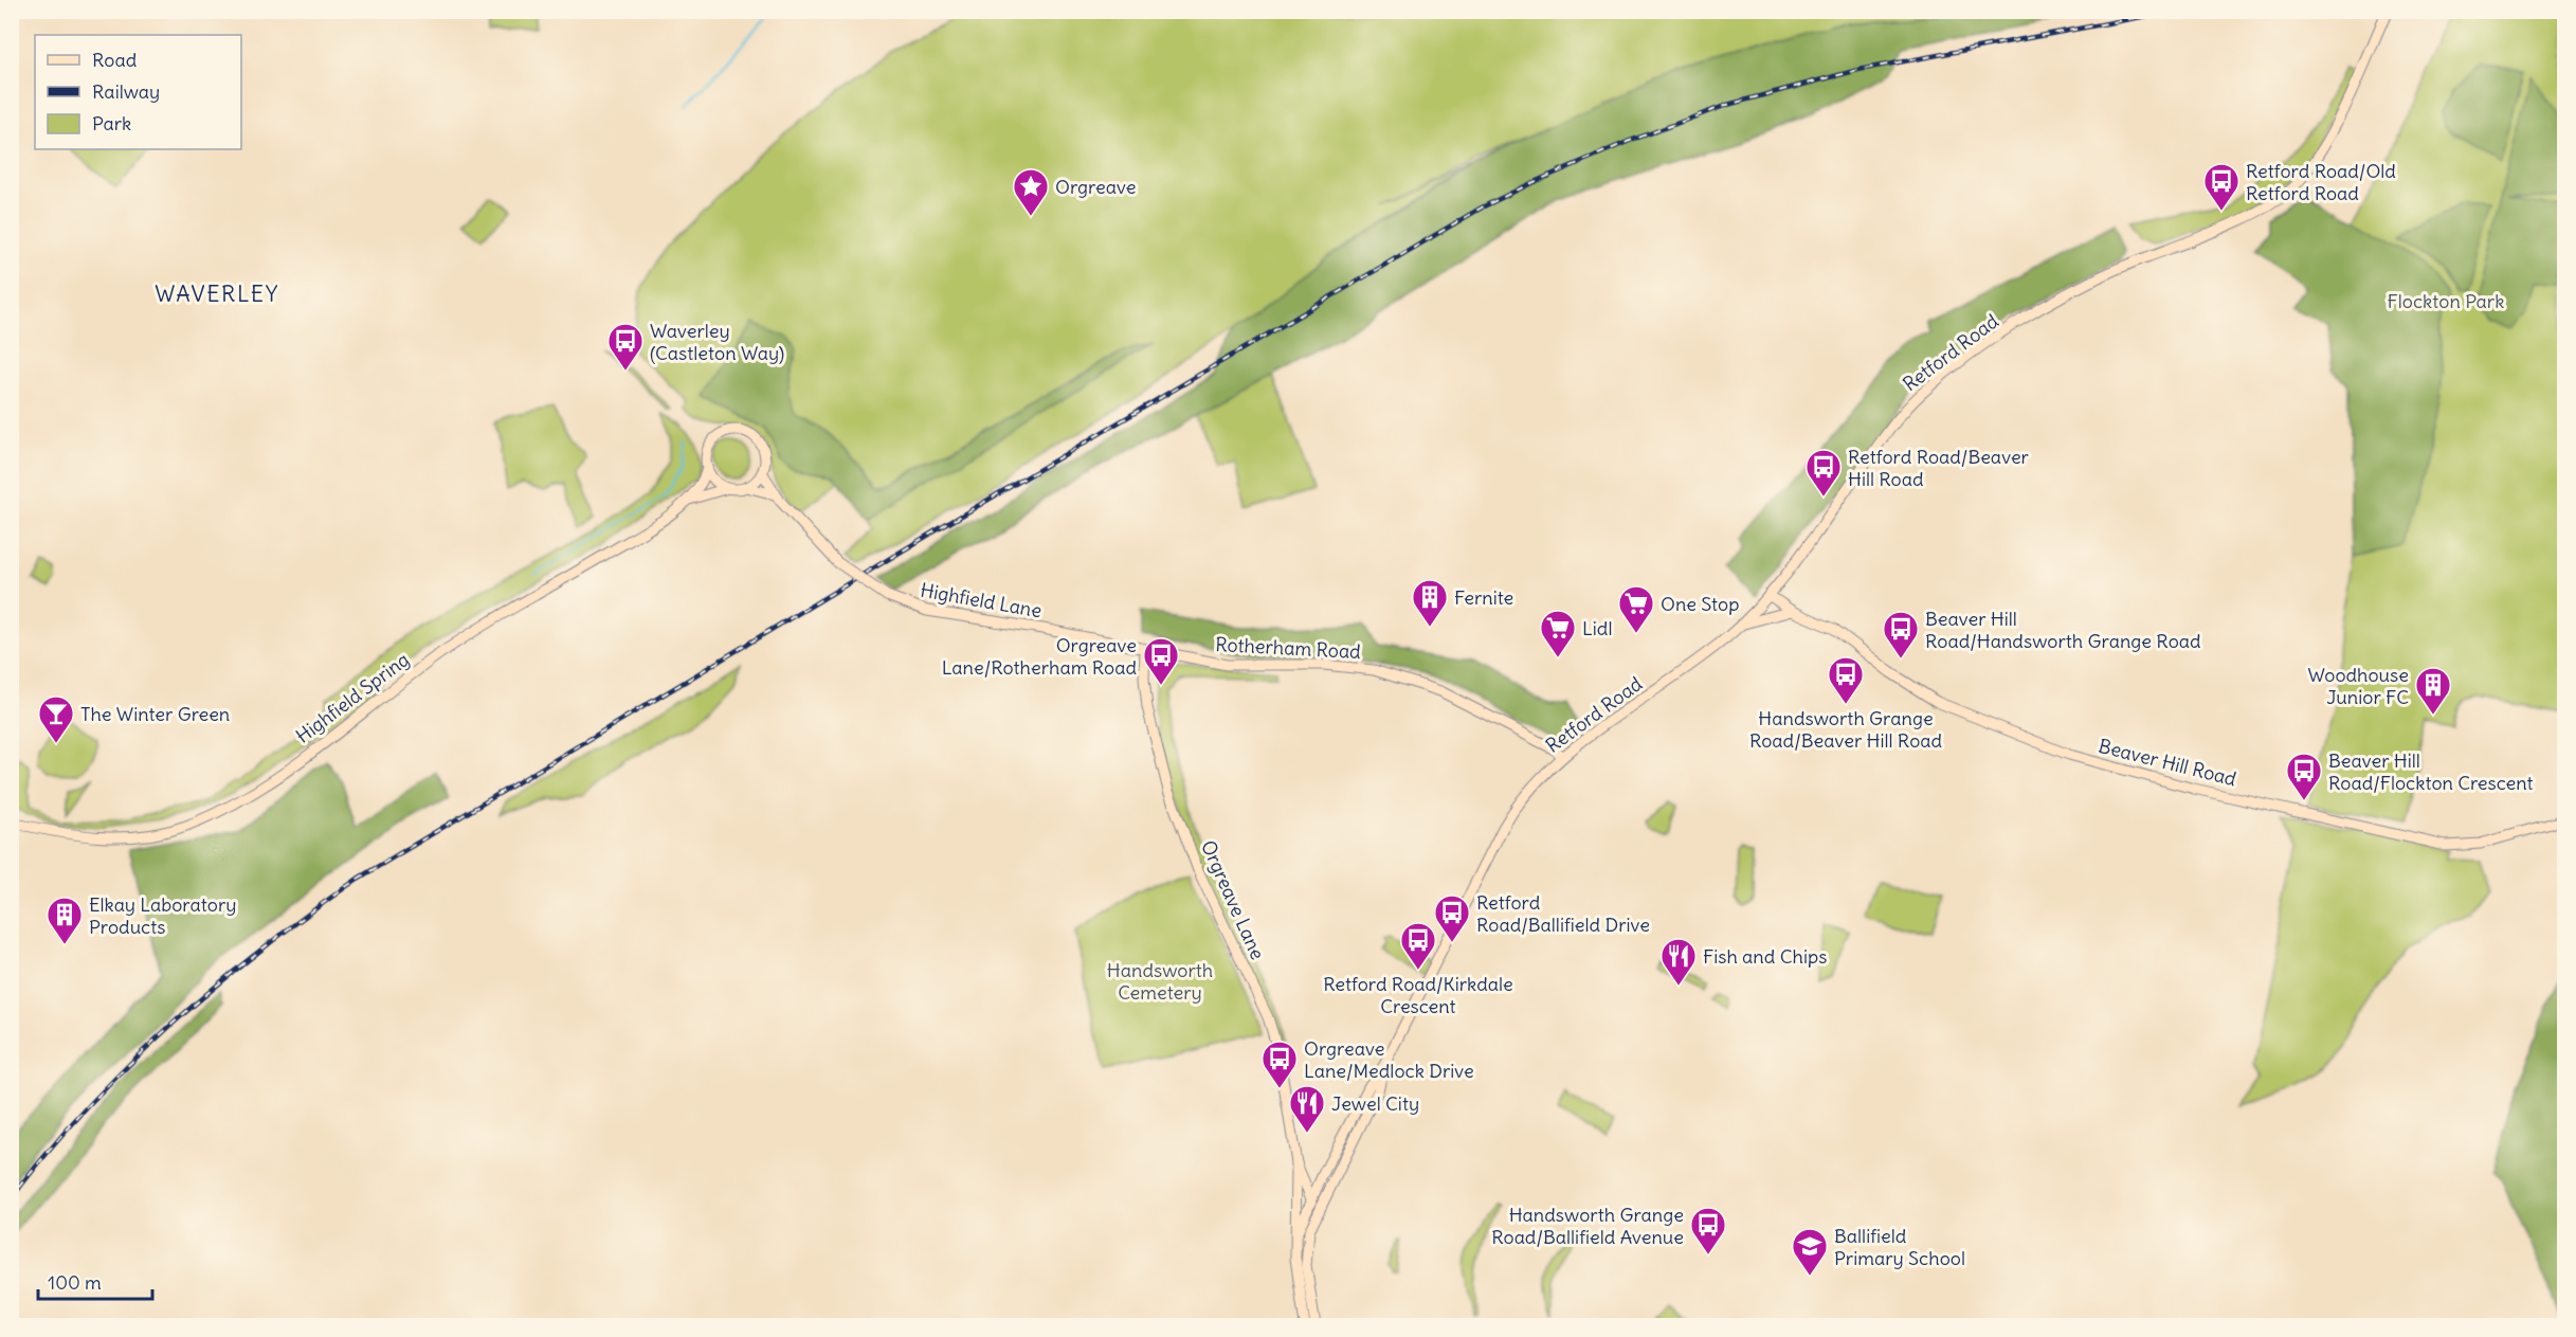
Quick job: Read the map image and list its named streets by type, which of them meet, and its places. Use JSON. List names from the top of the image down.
{
  "streets": {
    "main road": [
      "Retford Road",
      "Highfield Lane",
      "Rotherham Road",
      "Highfield Spring",
      "Beaver Hill Road",
      "Orgreave Lane"
    ]
  },
  "crossings": [
    ["Retford Road", "Rotherham Road"],
    ["Retford Road", "Beaver Hill Road"],
    ["Retford Road", "Orgreave Lane"],
    ["Highfield Lane", "Rotherham Road"],
    ["Highfield Lane", "Orgreave Lane"],
    ["Rotherham Road", "Orgreave Lane"]
  ],
  "districts": ["WAVERLEY"],
  "parks": ["Flockton Park", "Handsworth Cemetery"],
  "places": {
    "bus stop": [
      "Retford Road/Old Retford Road",
      "Waverley (Castleton Way)",
      "Retford Road/Beaver Hill Road",
      "Beaver Hill Road/Handsworth Grange Road",
      "Orgreave Lane/Rotherham Road",
      "Handsworth Grange Road/Beaver Hill Road",
      "Beaver Hill Road/Flockton Crescent",
      "Retford Road/Ballifield Drive",
      "Retford Road/Kirkdale Crescent",
      "Orgreave Lane/Medlock Drive",
      "Handsworth Grange Road/Ballifield Avenue"
    ],
    "place": ["Orgreave"],
    "building": ["Fernite", "Woodhouse Junior FC", "Elkay Laboratory Products"],
    "supermarket": ["One Stop", "Lidl"],
    "bar": ["The Winter Green"],
    "restaurant": ["Fish and Chips", "Jewel City"],
    "school or university": ["Ballifield Primary School"]
  },
  "legend": ["Road", "Railway", "Park"],
  "scale_bar": "100 m"
}
